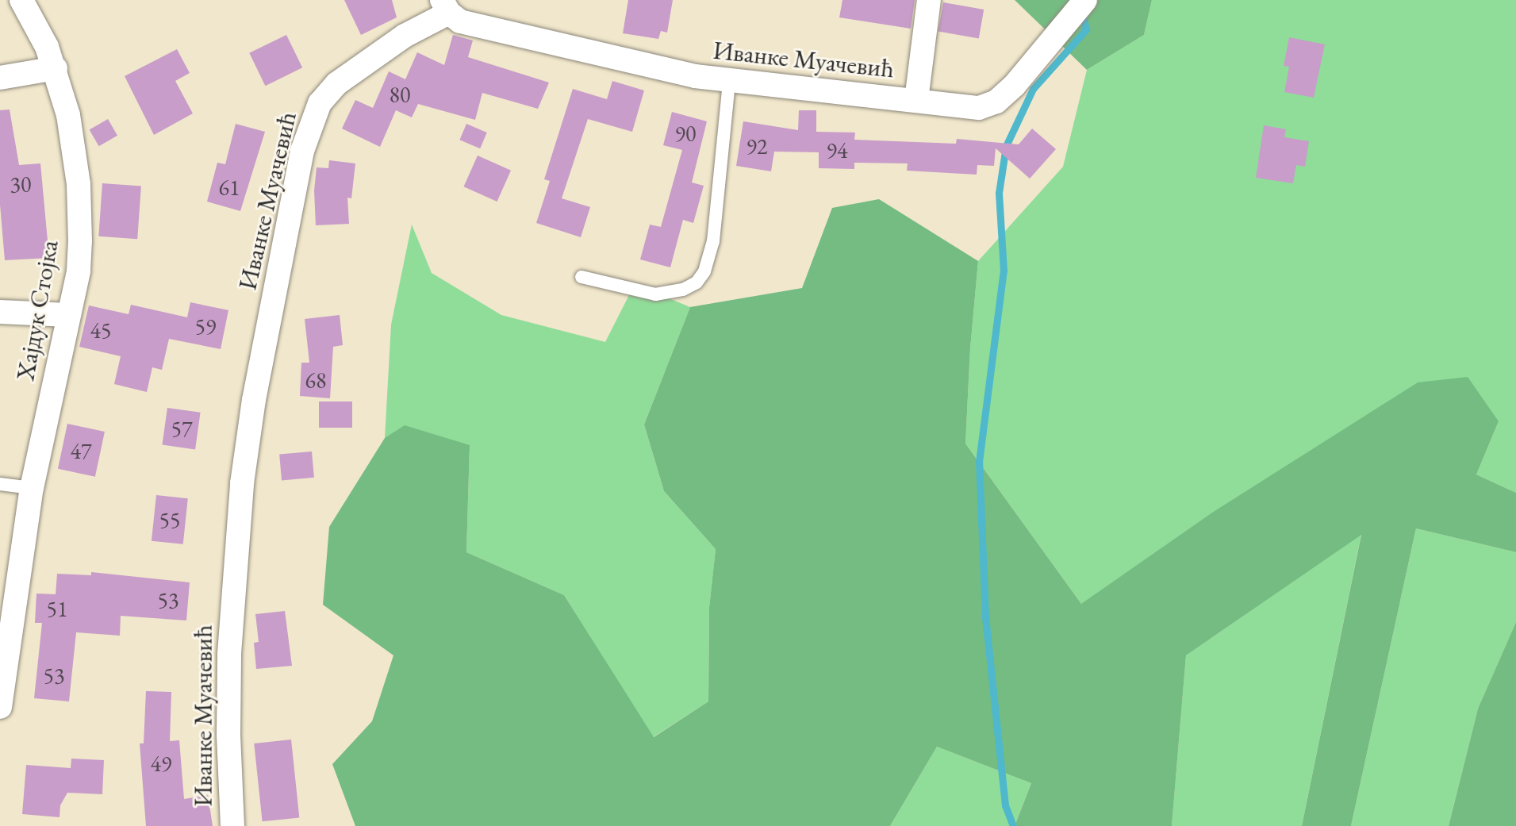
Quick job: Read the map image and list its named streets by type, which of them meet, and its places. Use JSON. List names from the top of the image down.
{
  "streets": {
    "street": ["Иванке Муачевић", "Хајдук Стојка"]
  },
  "house_numbers": [
    "80",
    "90",
    "92",
    "94",
    "30",
    "61",
    "59",
    "45",
    "68",
    "57",
    "47",
    "55",
    "53",
    "51",
    "53",
    "49"
  ]
}
